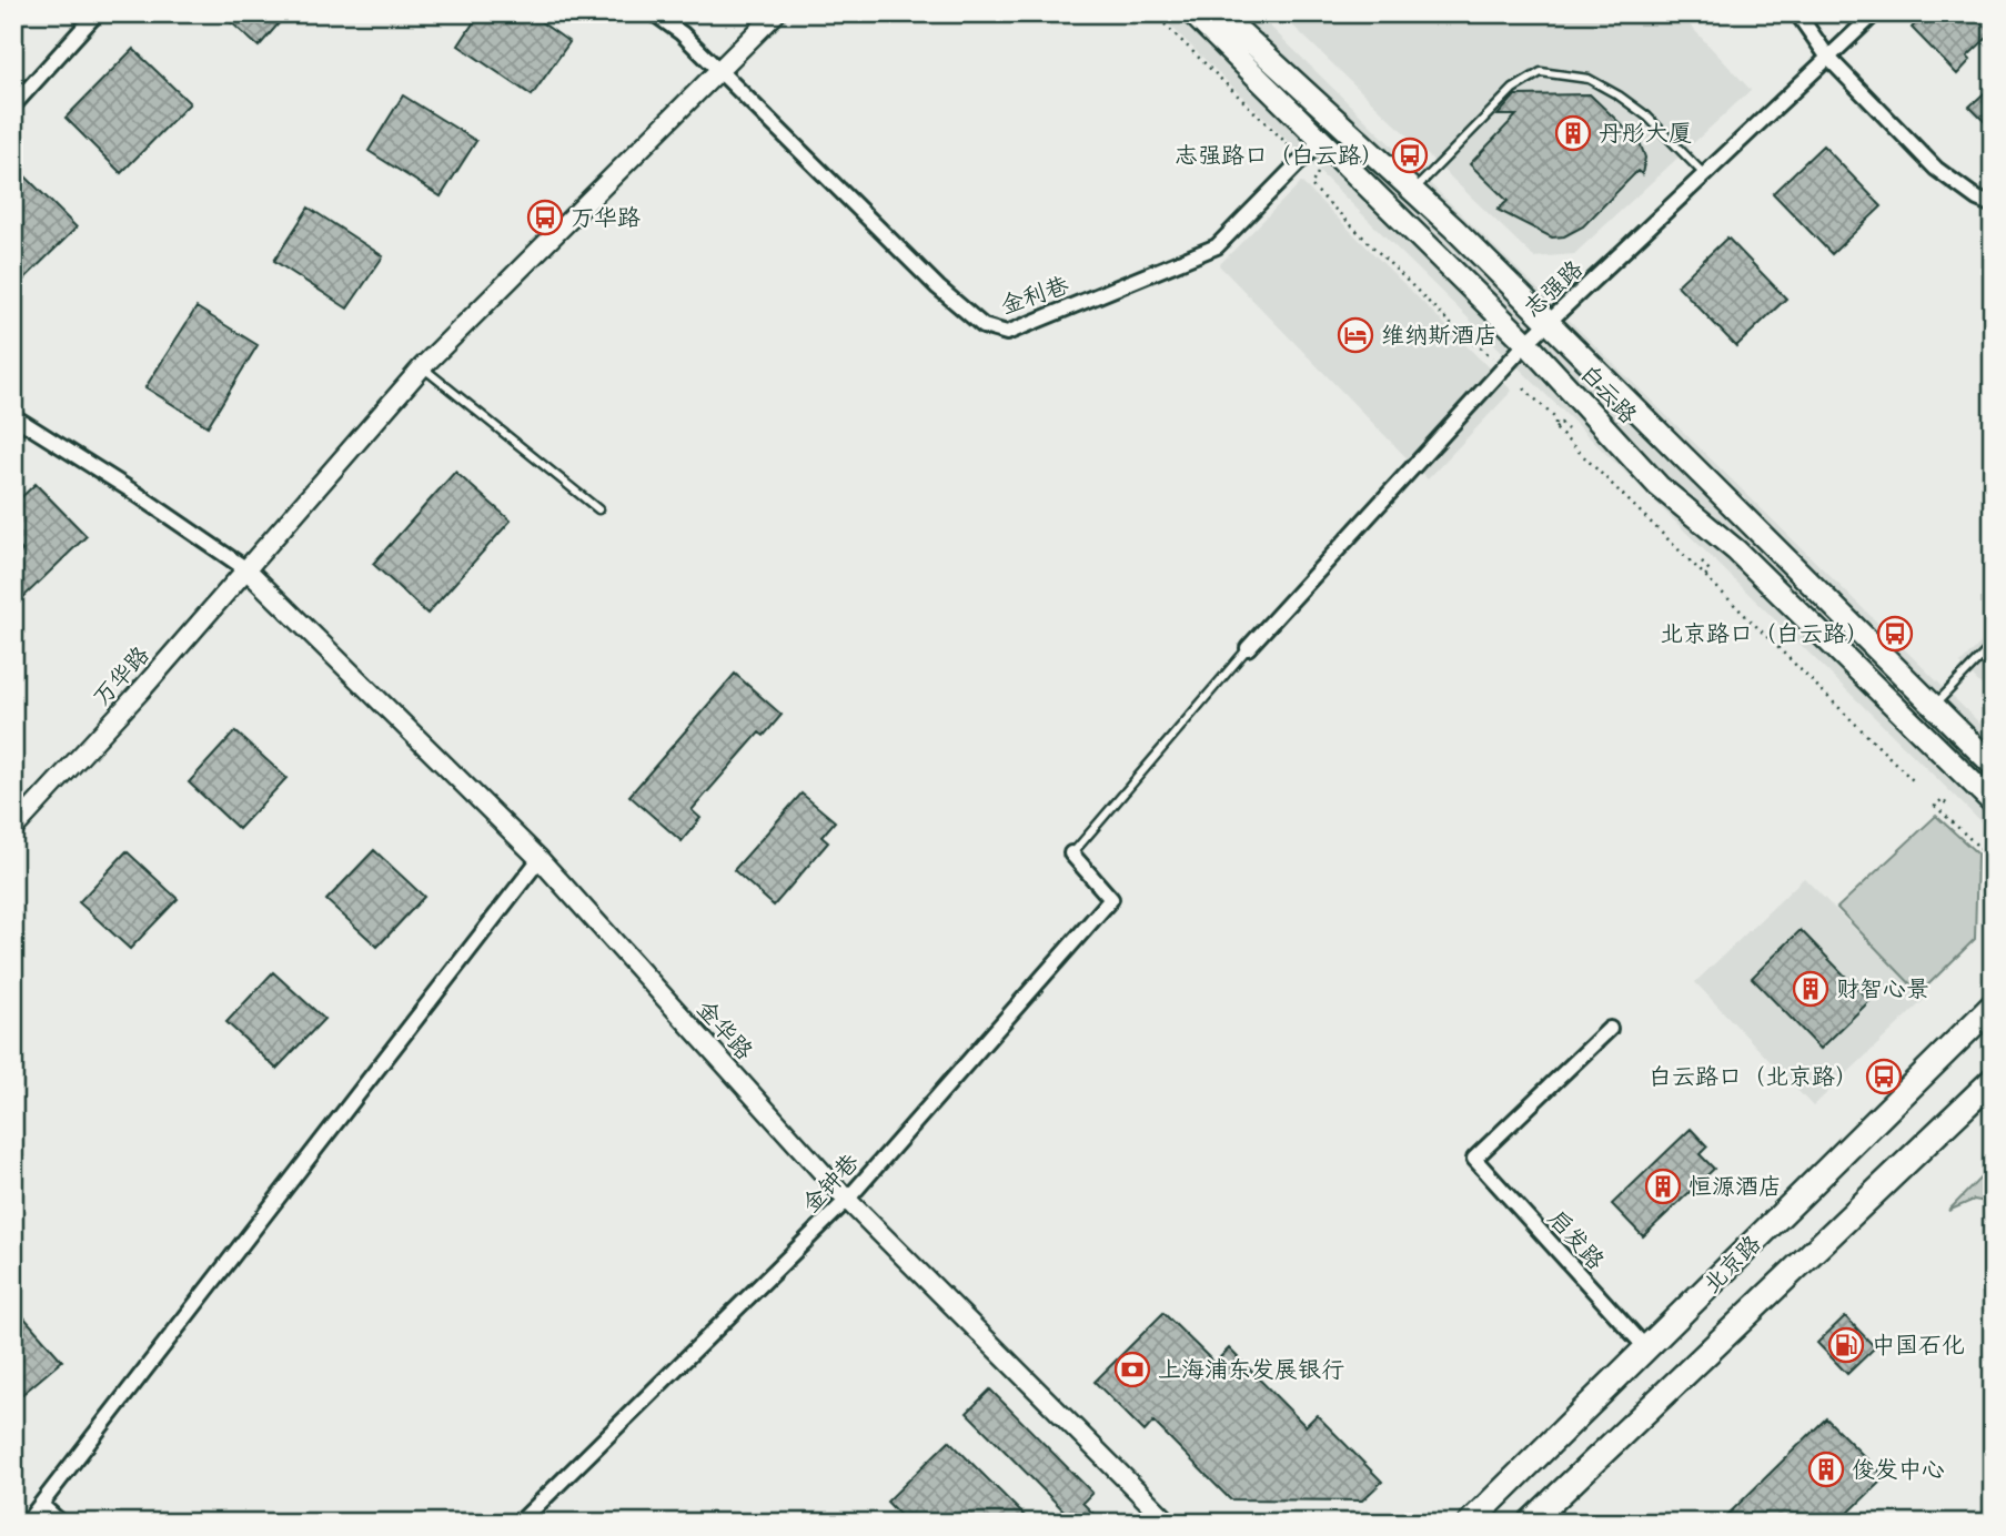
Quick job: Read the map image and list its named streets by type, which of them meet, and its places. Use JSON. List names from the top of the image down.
{
  "streets": {
    "main road": ["白云路", "北京路"],
    "street": [
      "志强路",
      "金利巷",
      "万华路",
      "金华路",
      "金钟巷",
      "启发路"
    ]
  },
  "crossings": [
    ["志强路", "白云路"],
    ["金利巷", "白云路"],
    ["金利巷", "万华路"],
    ["万华路", "金华路"],
    ["金华路", "金钟巷"],
    ["启发路", "北京路"]
  ],
  "places": {
    "building": [
      "丹彤大厦",
      "财智心景",
      "恒源酒店",
      "俊发中心"
    ],
    "bus stop": [
      "志强路口（白云路）",
      "万华路",
      "北京路口（白云路）",
      "白云路口（北京路）"
    ],
    "hotel": ["维纳斯酒店"],
    "fuel station": ["中国石化"],
    "bank": ["上海浦东发展银行"]
  }
}
